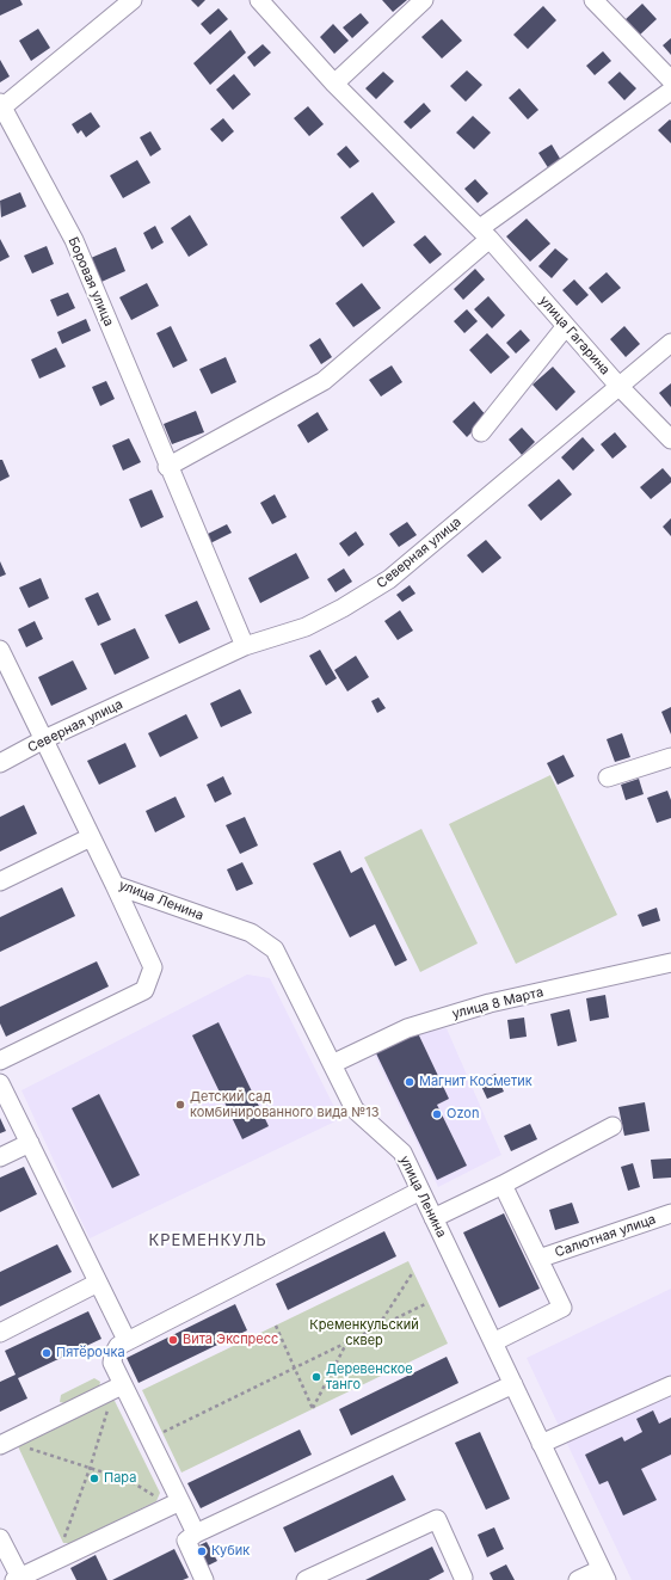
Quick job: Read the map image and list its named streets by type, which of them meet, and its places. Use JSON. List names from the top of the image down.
{
  "streets": {
    "street": [
      "Боровая улица",
      "улица Гагарина",
      "Северная улица",
      "улица Ленина",
      "улица 8 Марта",
      "Салютная улица"
    ]
  },
  "crossings": [
    ["Боровая улица", "Северная улица"],
    ["улица Гагарина", "Северная улица"],
    ["Северная улица", "улица Ленина"],
    ["улица Ленина", "улица 8 Марта"]
  ],
  "districts": ["КРЕМЕНКУЛЬ"],
  "parks": ["Кременкульский сквер"],
  "places": [
    "Магнит Косметик",
    "Детский сад комбинированного вида №13",
    "Ozon",
    "Вита Экспресс",
    "Пятёрочка",
    "Деревенское танго",
    "Пара",
    "Кубик"
  ]
}
